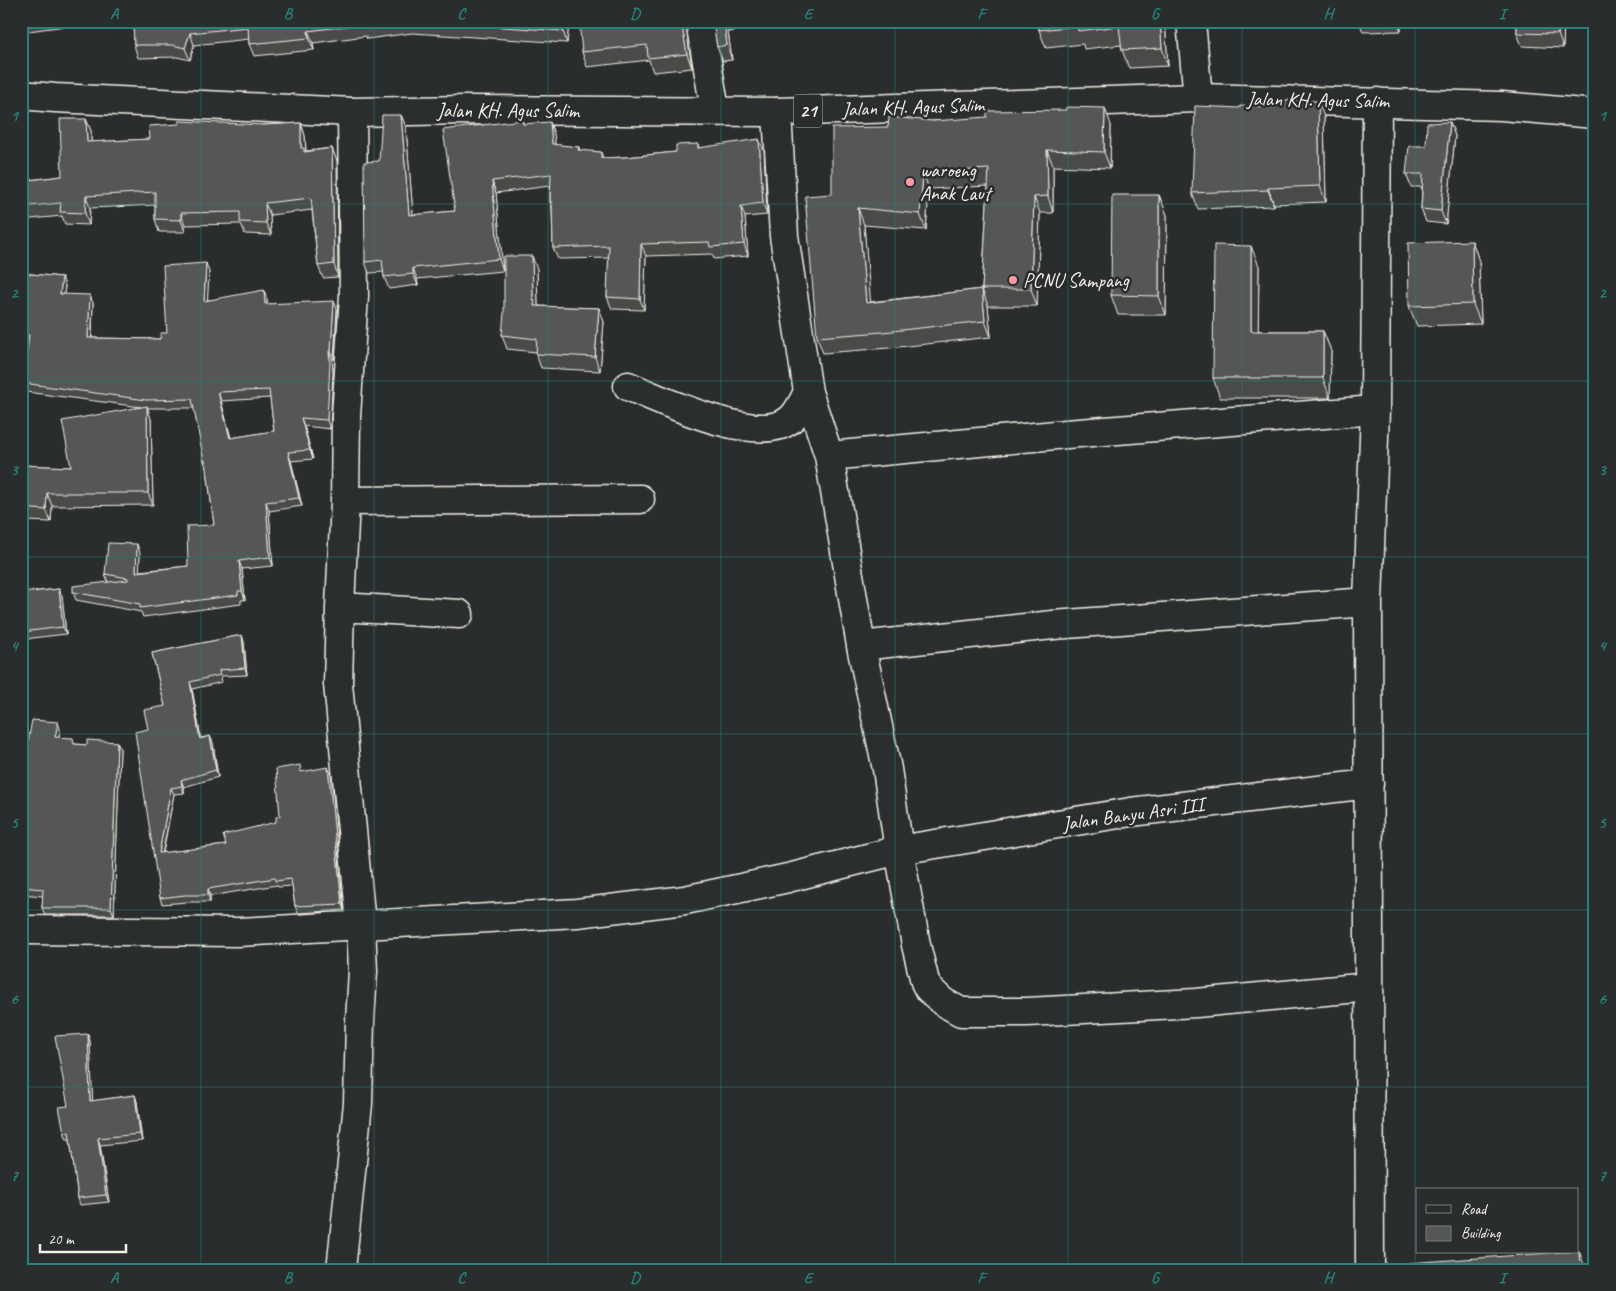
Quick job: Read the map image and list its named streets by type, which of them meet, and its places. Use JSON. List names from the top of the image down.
{
  "streets": {
    "main road": ["Jalan KH. Agus Salim", "21", "Jalan Banyu Asri III"]
  },
  "places": ["waroeng Anak Laut", "PCNU Sampang"],
  "legend": ["Road", "Building"],
  "scale_bar": "20 m",
  "grid": {
    "columns": [
      "A",
      "B",
      "C",
      "D",
      "E",
      "F",
      "G",
      "H",
      "I"
    ],
    "rows": [
      "1",
      "2",
      "3",
      "4",
      "5",
      "6",
      "7"
    ]
  }
}
